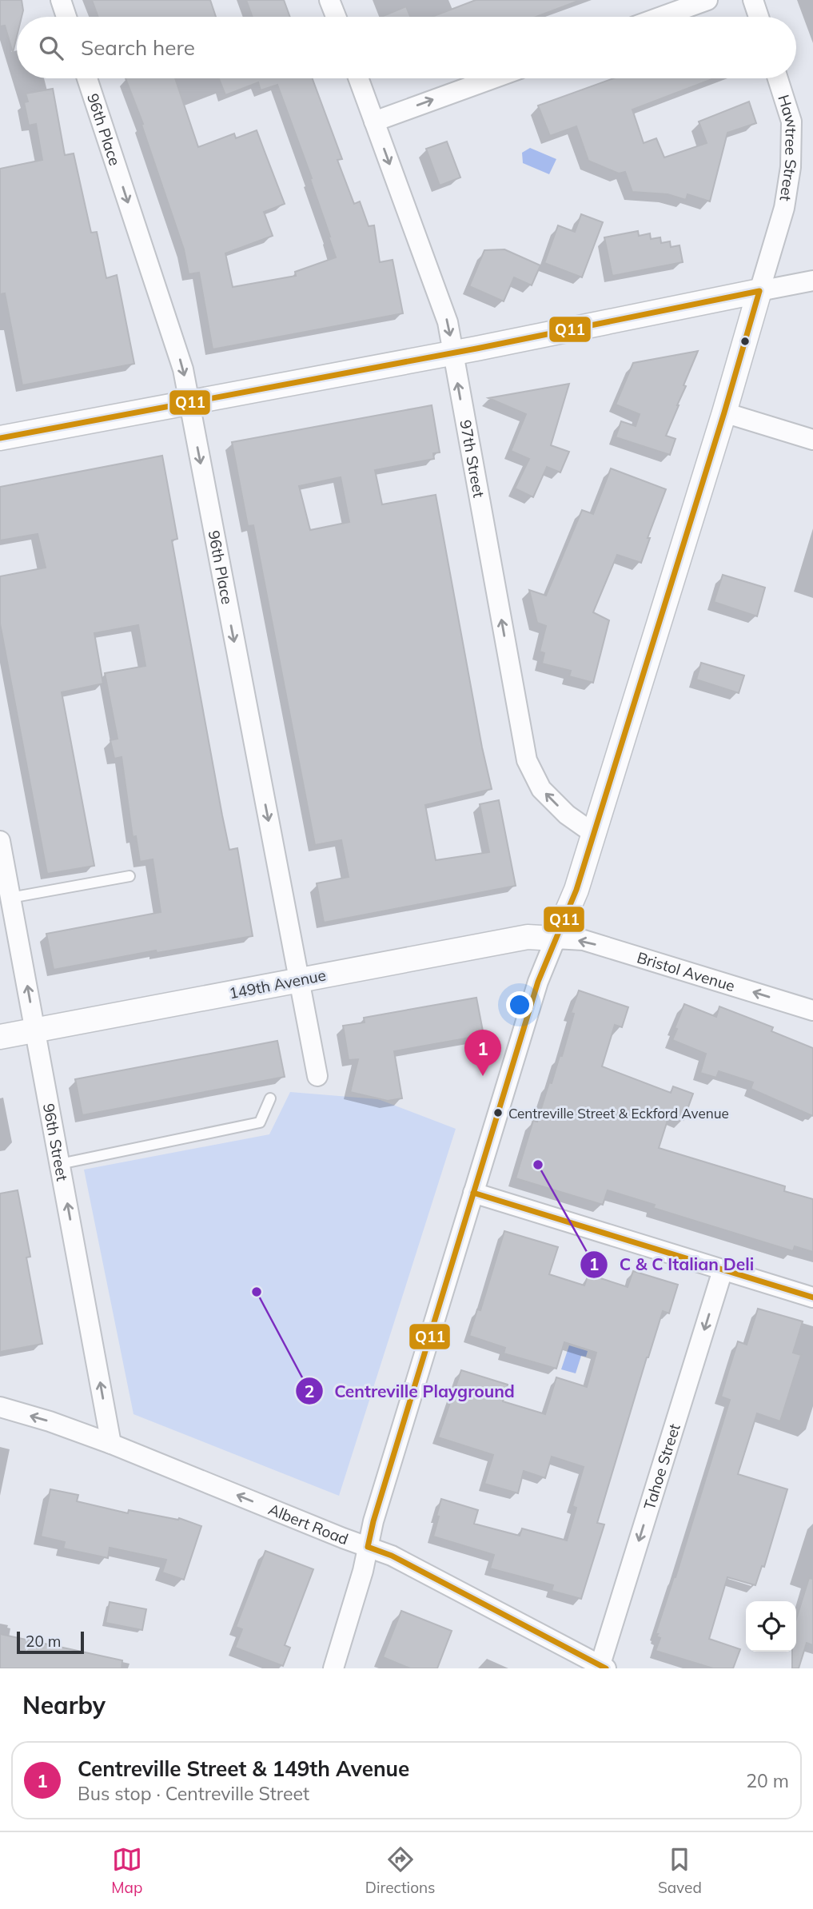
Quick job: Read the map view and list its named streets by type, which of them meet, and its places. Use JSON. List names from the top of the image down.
{
  "streets": {
    "street": [
      "96th Place",
      "Hawtree Street",
      "97th Street",
      "Bristol Avenue",
      "149th Avenue",
      "96th Street",
      "Tahoe Street",
      "Albert Road"
    ]
  },
  "crossings": [
    ["96th Place", "149th Avenue"],
    ["Bristol Avenue", "149th Avenue"],
    ["149th Avenue", "96th Street"],
    ["96th Street", "Albert Road"],
    ["Tahoe Street", "Albert Road"]
  ],
  "one_way": [
    "96th Place",
    "Bristol Avenue",
    "96th Street",
    "Tahoe Street",
    "Albert Road"
  ],
  "places": ["Centreville Street & Eckford Avenue", "C & C Italian Deli", "Centreville Playground"],
  "lines": ["transit line Q11"],
  "scale_bar": "20 m",
  "page": {
    "search": "Search here",
    "pins": "1",
    "scale": "20 m",
    "heading": "Nearby",
    "list": [
      {
        "mark": "1",
        "name": "Centreville Street & 149th Avenue",
        "note": "Bus stop · Centreville Street",
        "value": "20 m"
      }
    ],
    "nav": ["Map", "Directions", "Saved"]
  }
}
